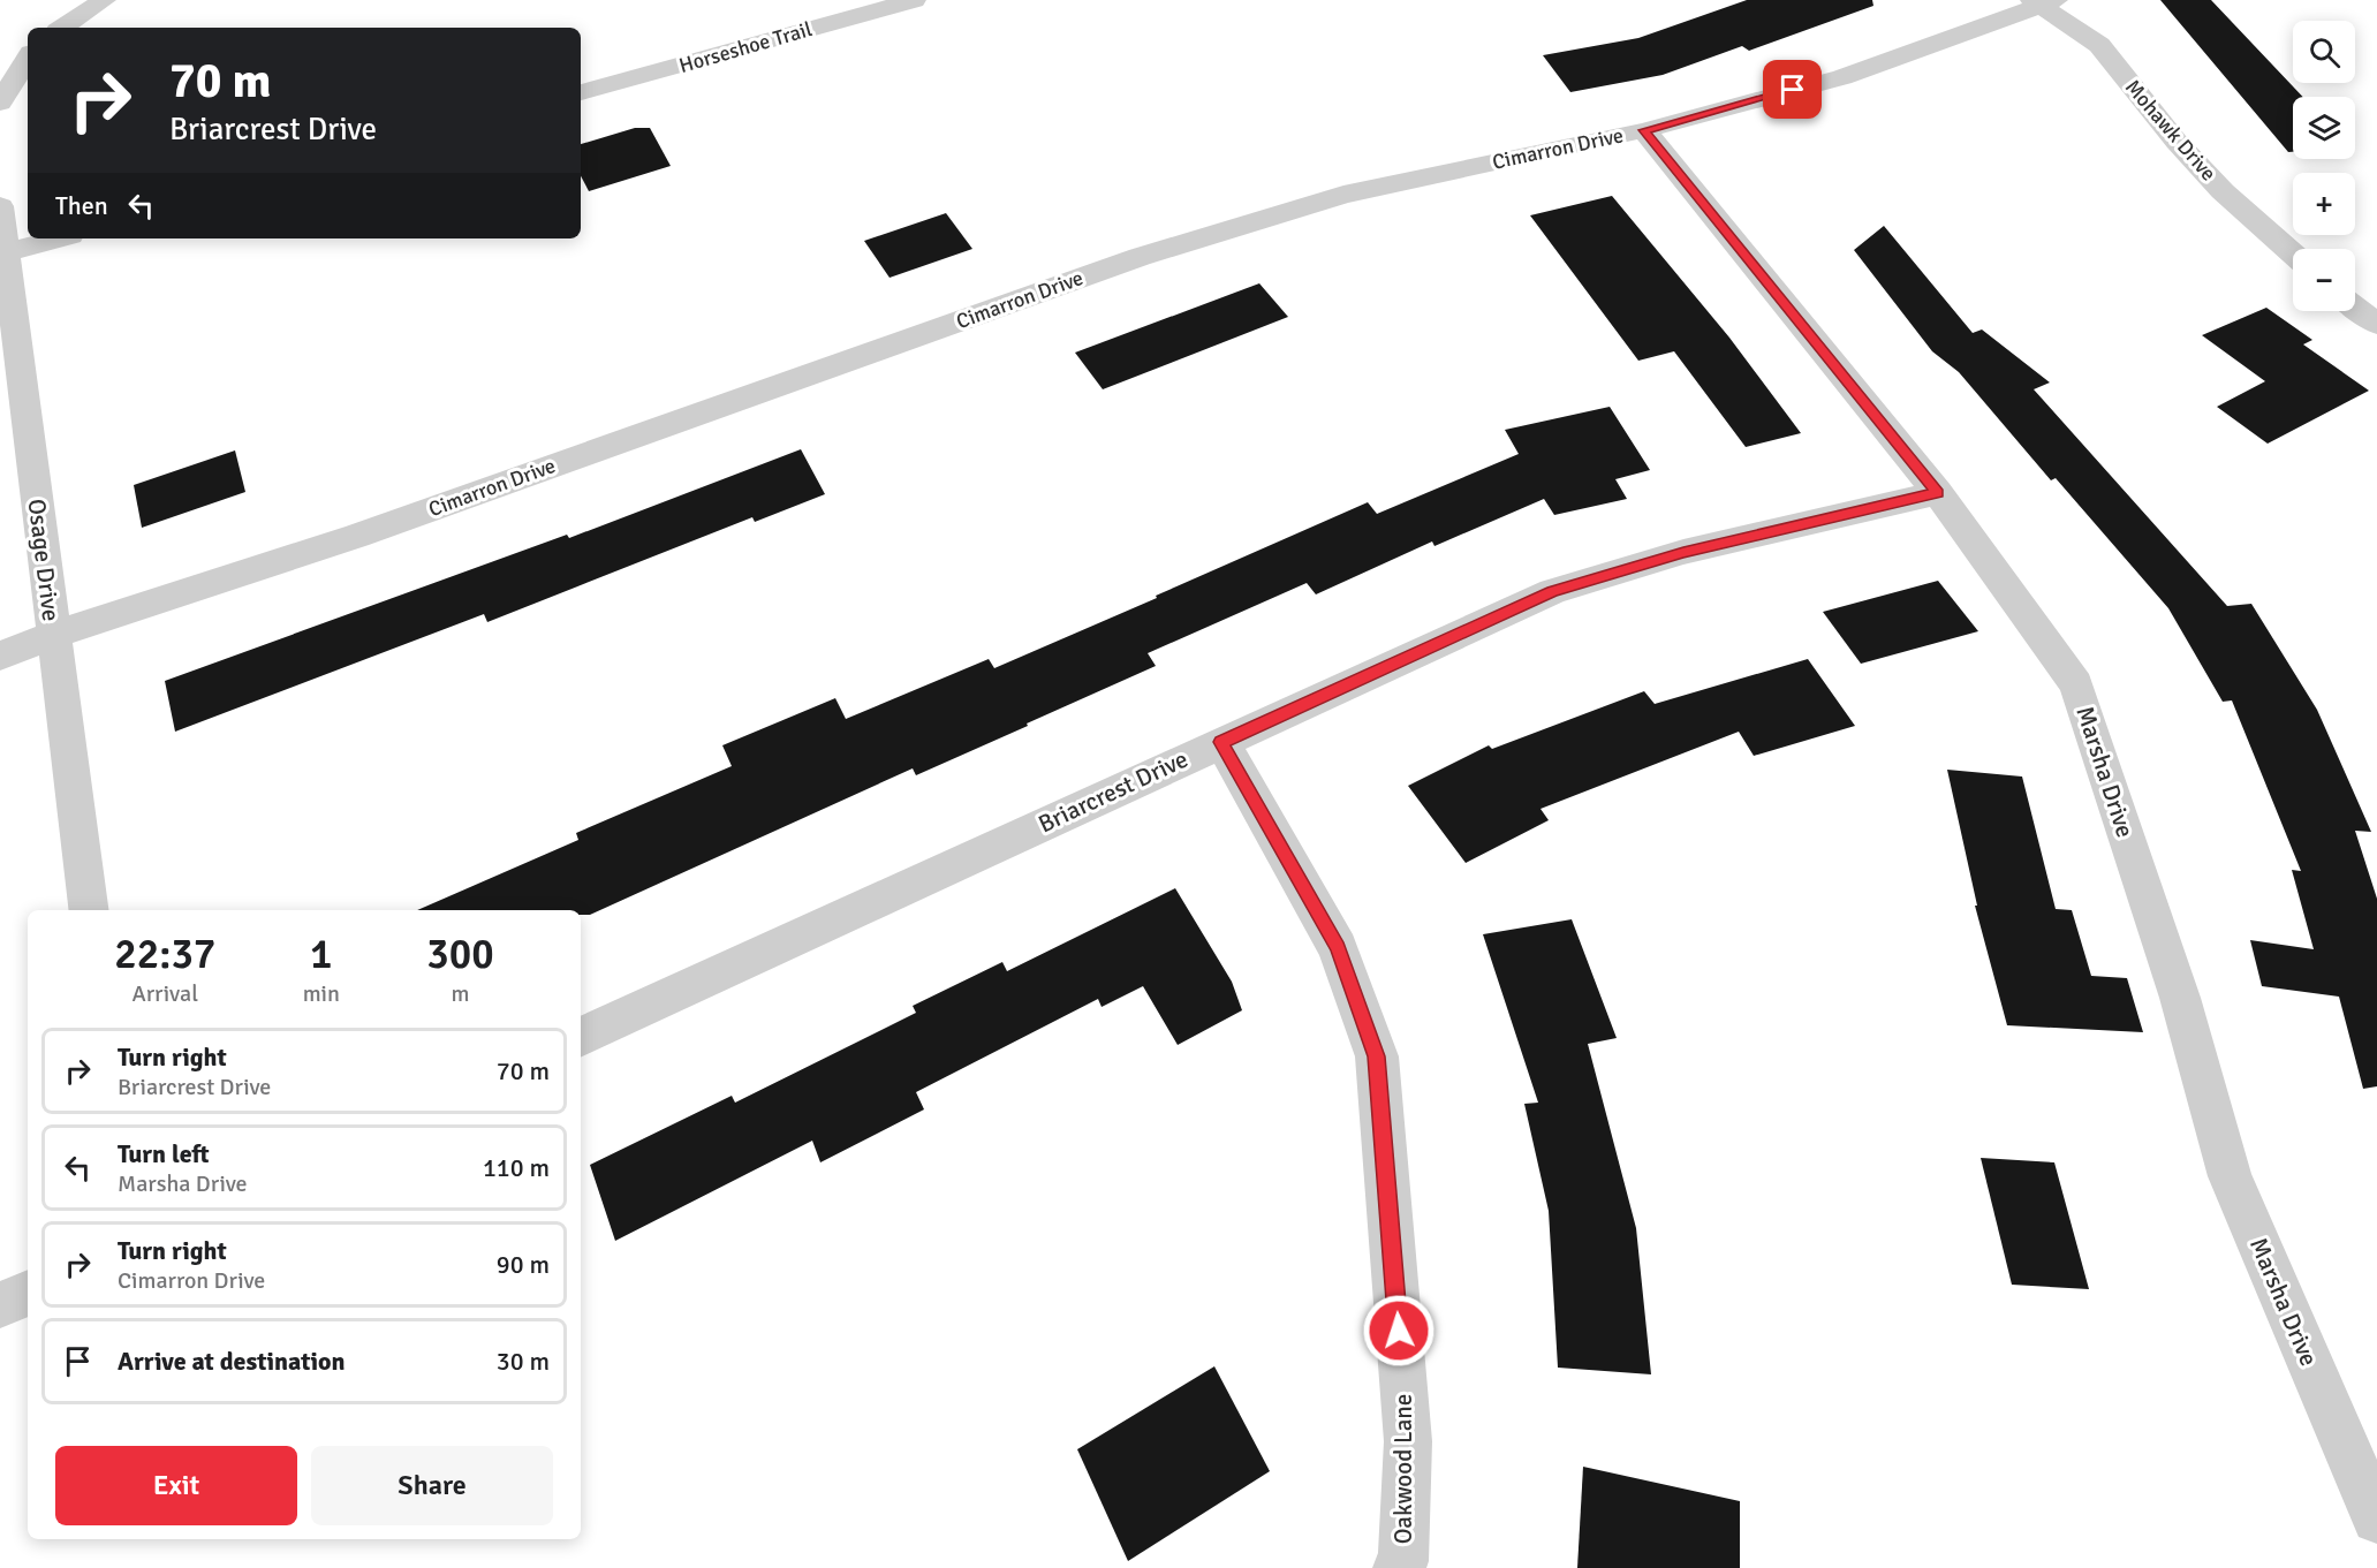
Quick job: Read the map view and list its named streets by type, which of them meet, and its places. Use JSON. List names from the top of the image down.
{
  "streets": {
    "street": [
      "Horseshoe Trail",
      "Mohawk Drive",
      "Cimarron Drive",
      "Osage Drive",
      "Marsha Drive",
      "Briarcrest Drive",
      "Oakwood Lane"
    ]
  },
  "crossings": [
    ["Mohawk Drive", "Cimarron Drive"],
    ["Cimarron Drive", "Osage Drive"],
    ["Cimarron Drive", "Marsha Drive"],
    ["Marsha Drive", "Briarcrest Drive"],
    ["Briarcrest Drive", "Oakwood Lane"]
  ],
  "page": {
    "map_buttons": ["+", "−"],
    "turn": ["70 m", "Briarcrest Drive"],
    "then": "Then",
    "eta": [
      "22:37",
      "Arrival",
      "1",
      "min",
      "300",
      "m"
    ],
    "list": [
      {
        "name": "Turn right",
        "note": "Briarcrest Drive",
        "value": "70 m"
      },
      {
        "name": "Turn left",
        "note": "Marsha Drive",
        "value": "110 m"
      },
      {
        "name": "Turn right",
        "note": "Cimarron Drive",
        "value": "90 m"
      },
      {
        "name": "Arrive at destination",
        "value": "30 m"
      }
    ],
    "buttons": ["Exit", "Share"]
  }
}
